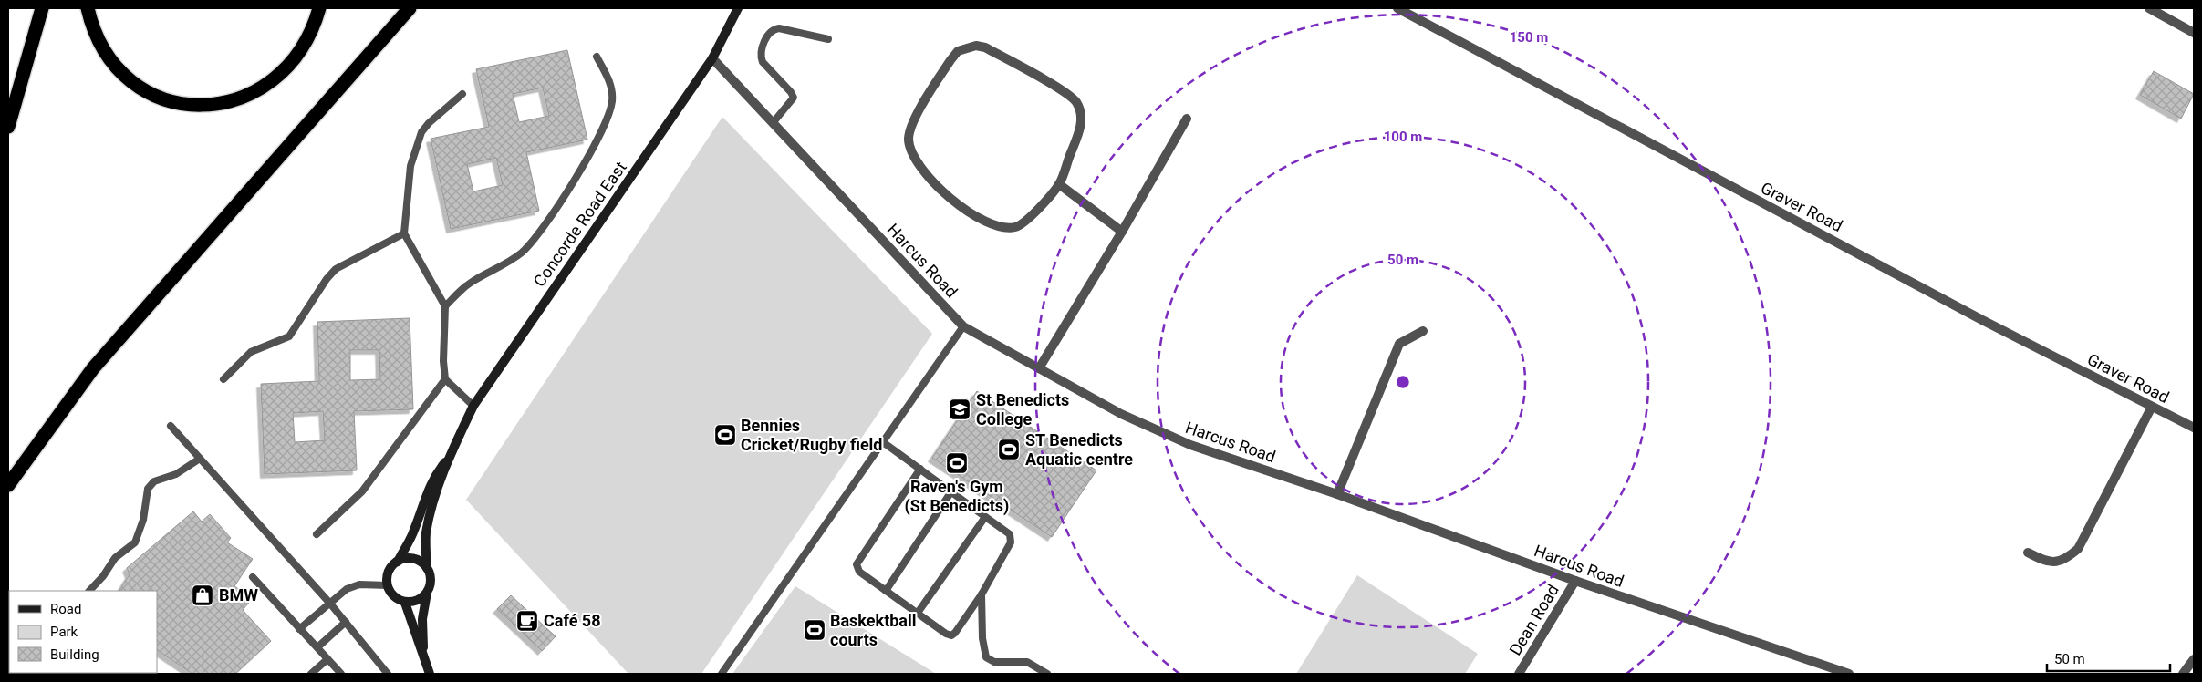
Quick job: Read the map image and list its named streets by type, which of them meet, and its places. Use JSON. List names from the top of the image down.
{
  "streets": {
    "main road": ["Concorde Road East"],
    "street": ["Graver Road", "Harcus Road", "Dean Road"]
  },
  "crossings": [
    ["Concorde Road East", "Harcus Road"],
    ["Harcus Road", "Dean Road"]
  ],
  "places": {
    "school or university": ["St Benedicts College"],
    "sports": [
      "Bennies Cricket/Rugby field",
      "ST Benedicts Aquatic centre",
      "Raven's Gym (St Benedicts)",
      "Baskektball courts"
    ],
    "shop": ["BMW"],
    "cafe": ["Café 58"]
  },
  "legend": ["Road", "Park", "Building"],
  "scale_bar": "50 m",
  "rings": ["150 m", "100 m", "50 m"]
}
